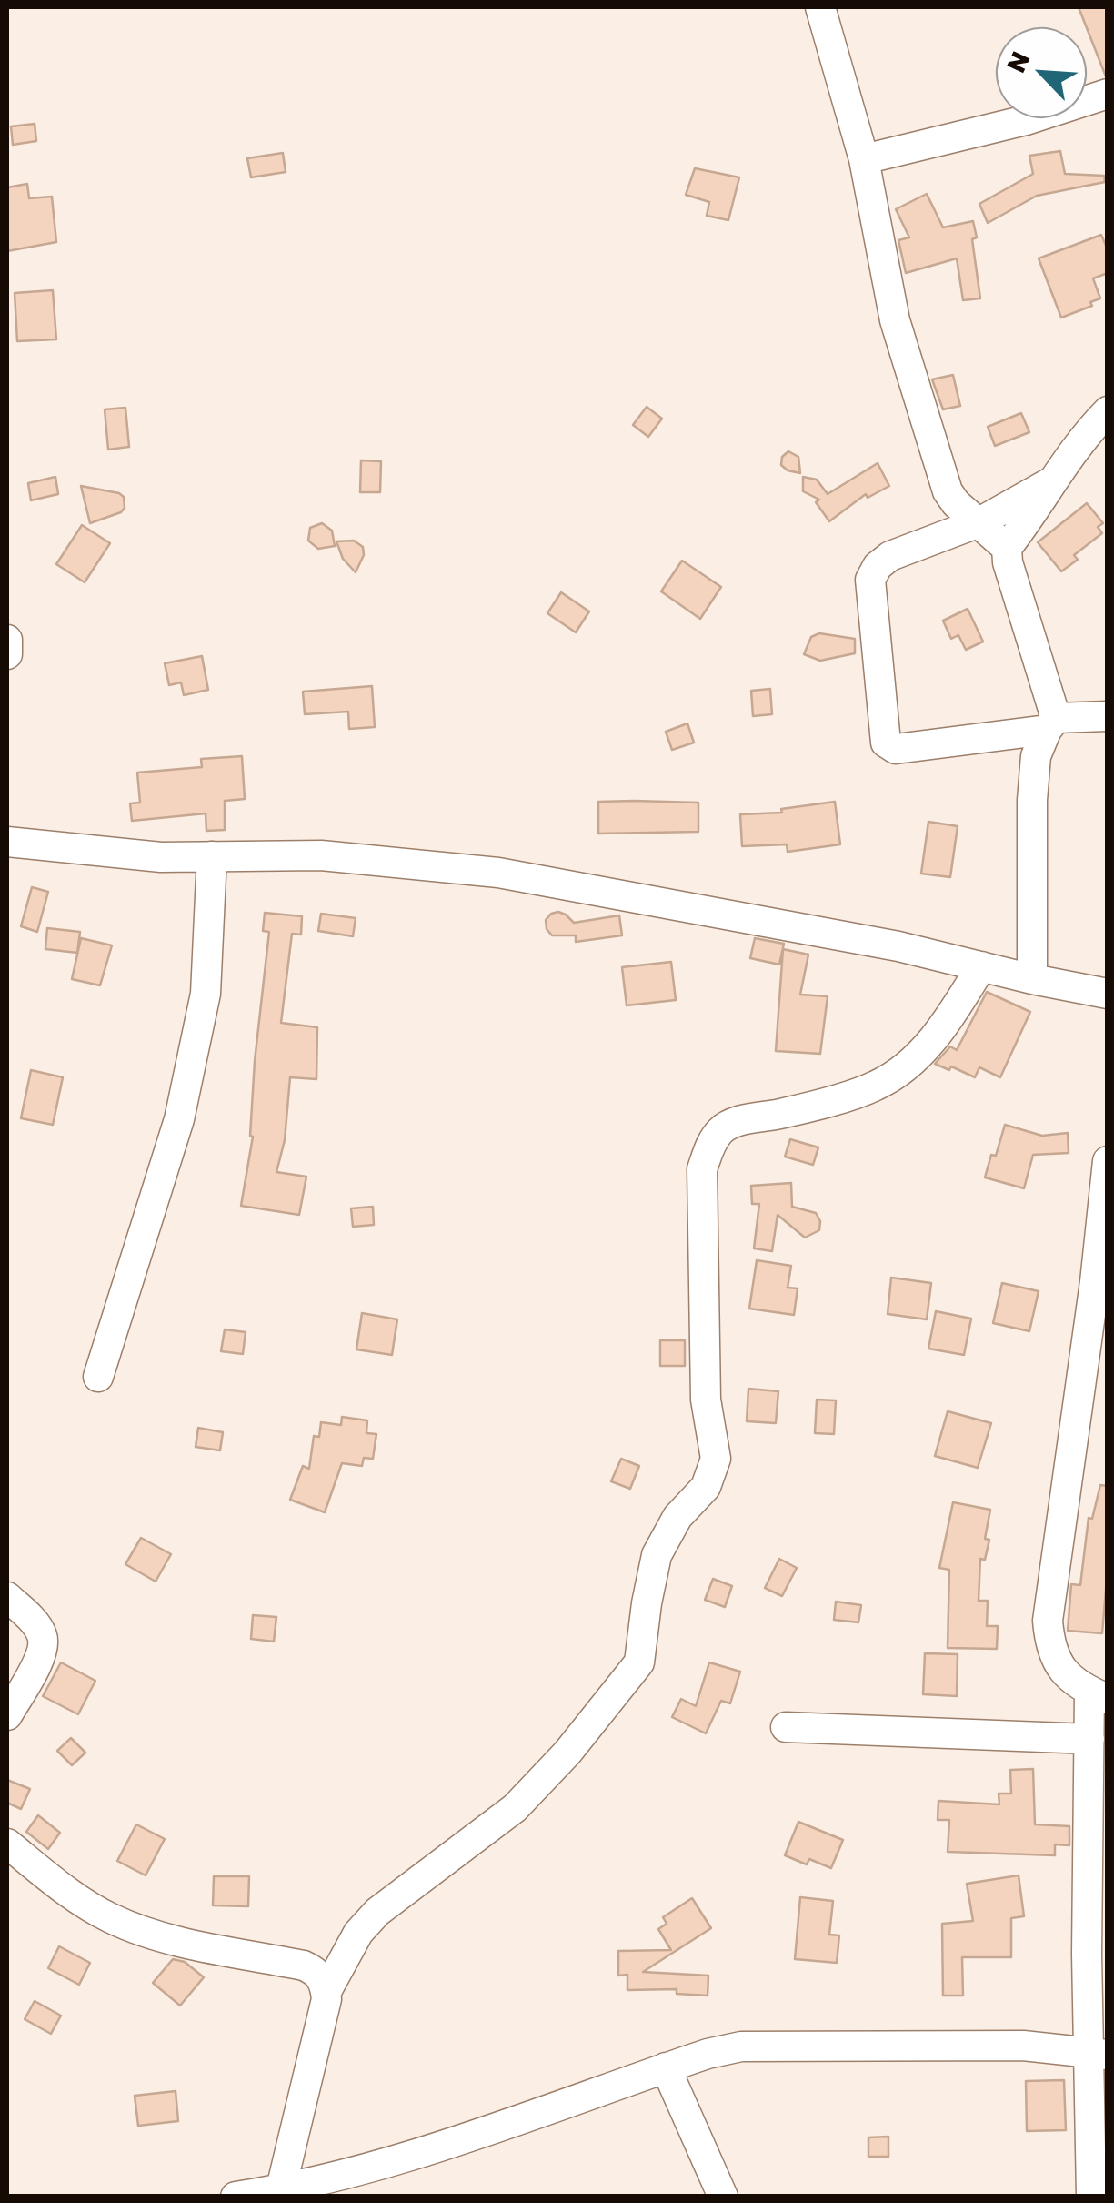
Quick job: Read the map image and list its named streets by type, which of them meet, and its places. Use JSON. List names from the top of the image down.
{
  "north": "top left"
}
